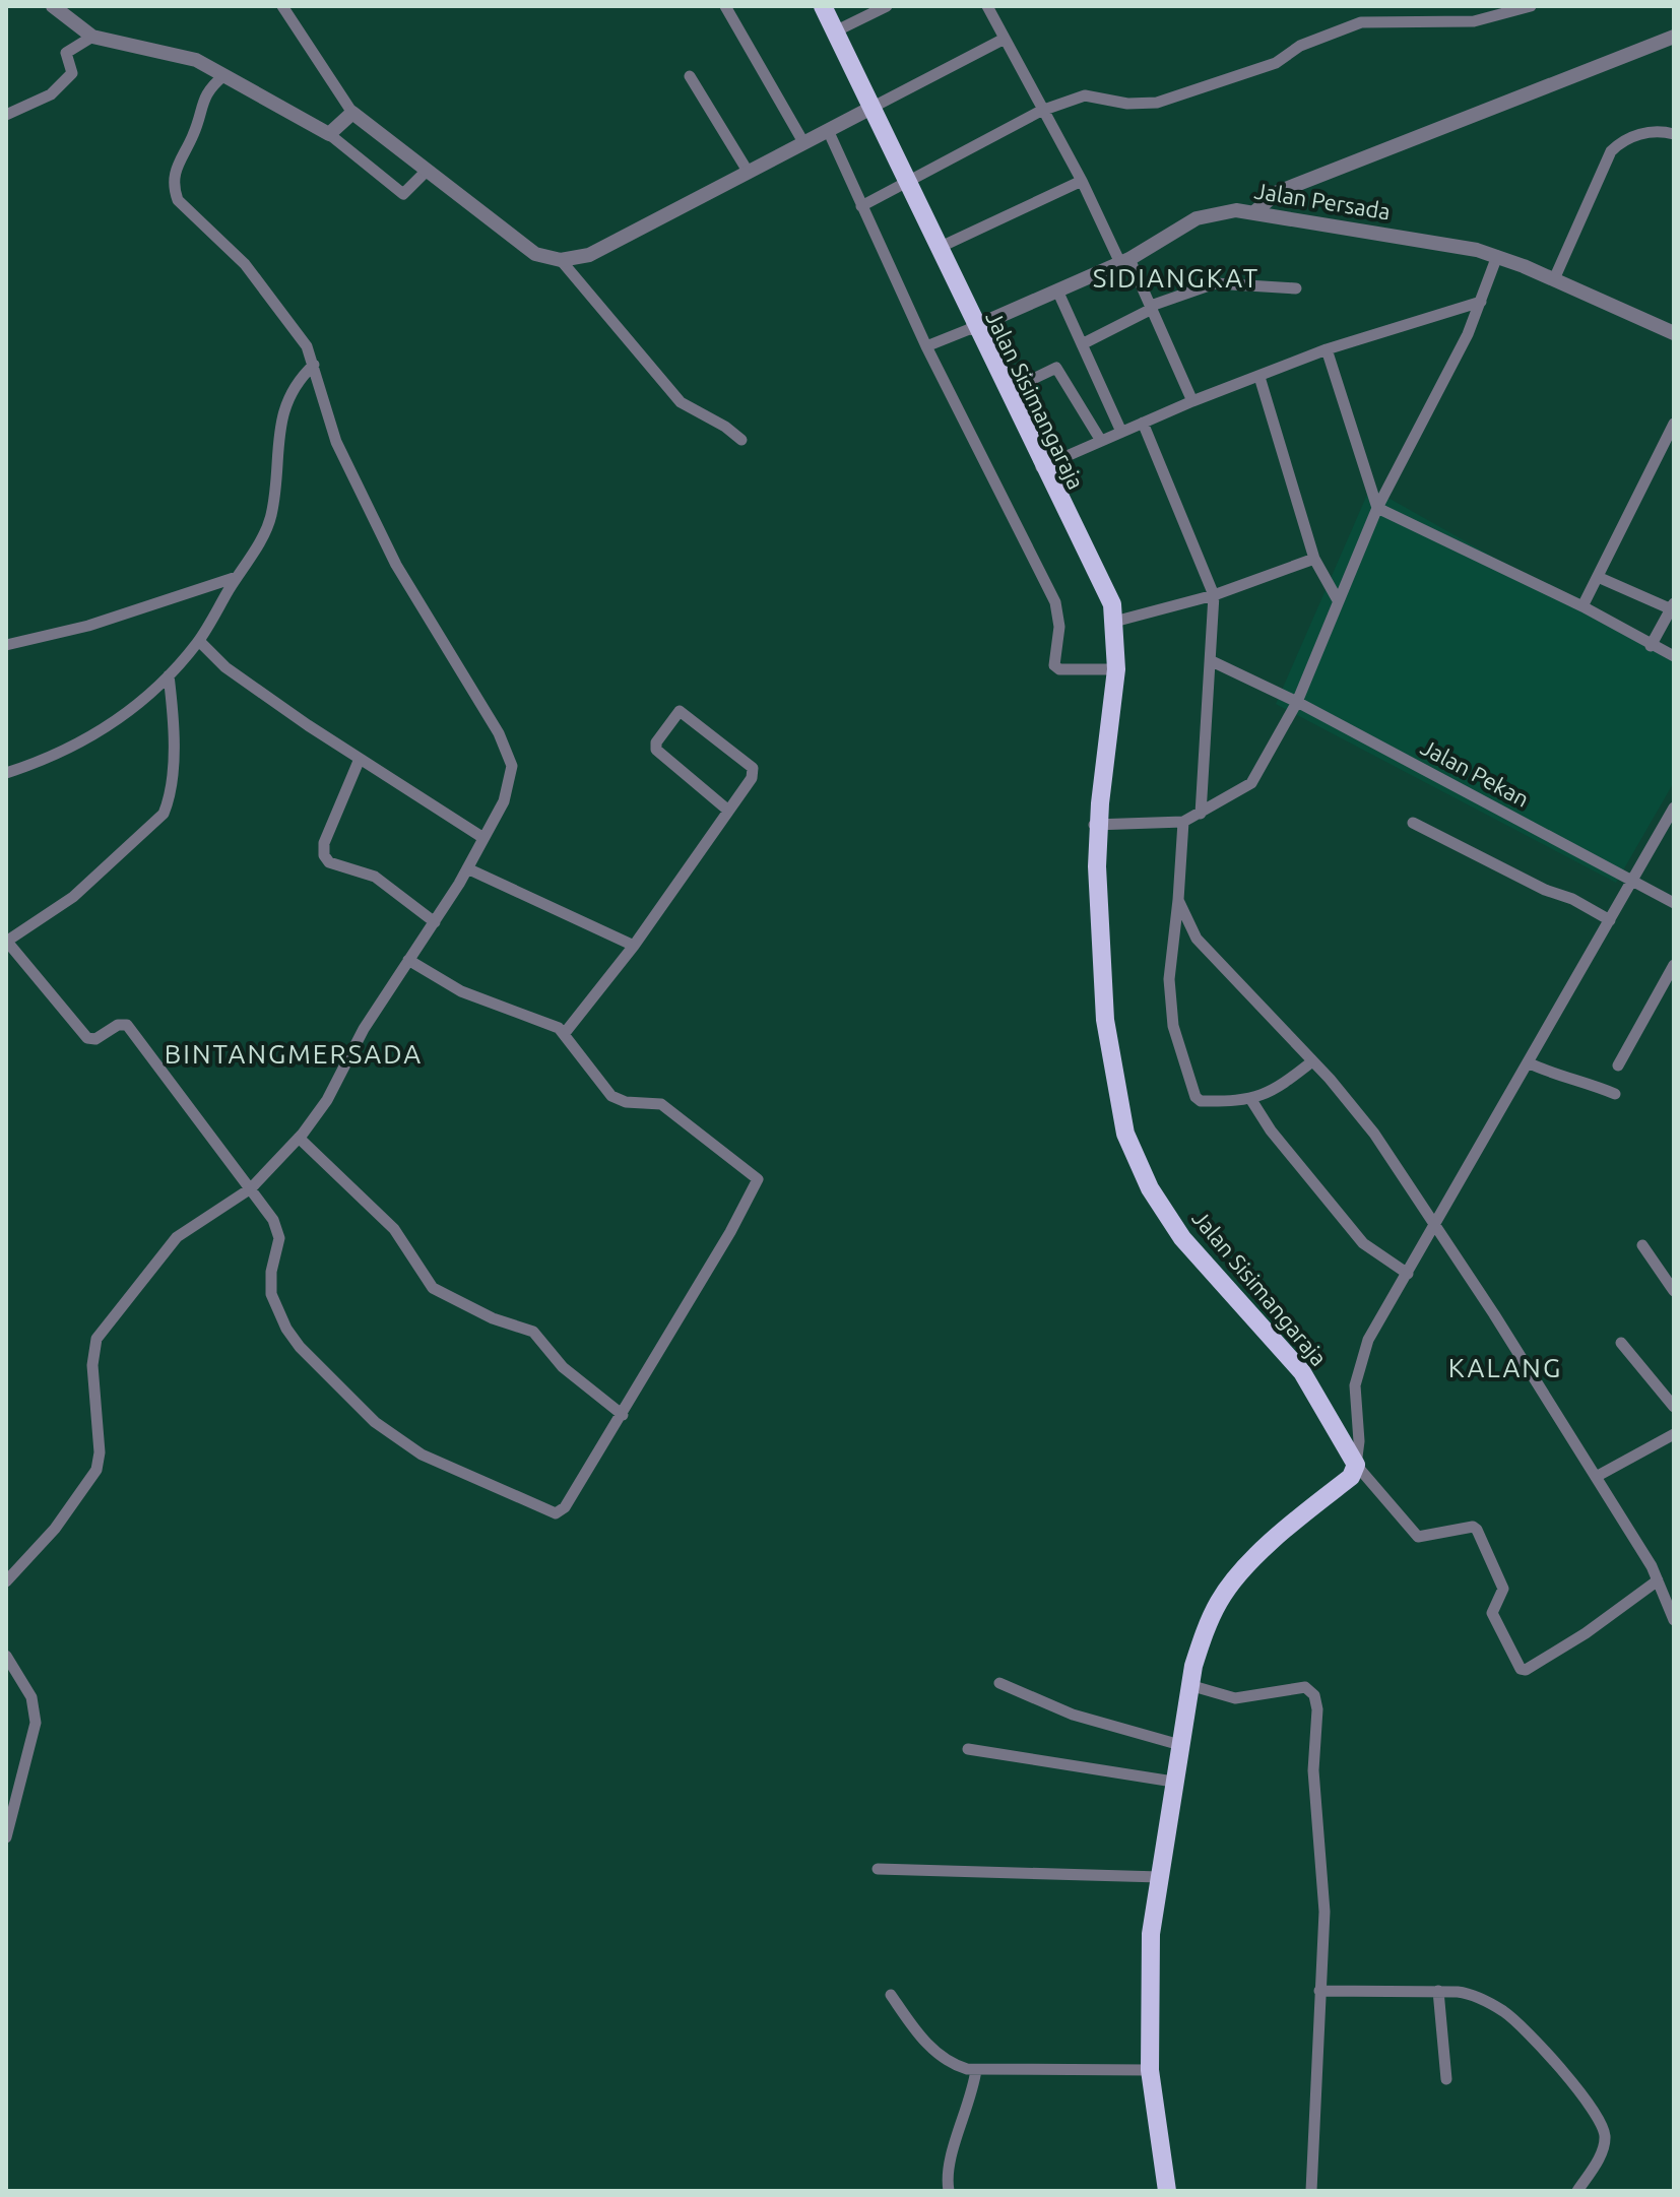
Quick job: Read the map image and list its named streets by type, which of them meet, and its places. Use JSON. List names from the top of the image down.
{
  "streets": {
    "highway": ["Jalan Sisimangaraja"],
    "street": ["Jalan Persada", "Jalan Pekan"]
  },
  "crossings": [
    ["Jalan Persada", "Jalan Sisimangaraja"]
  ],
  "districts": ["SIDIANGKAT", "BINTANGMERSADA", "KALANG"]
}
